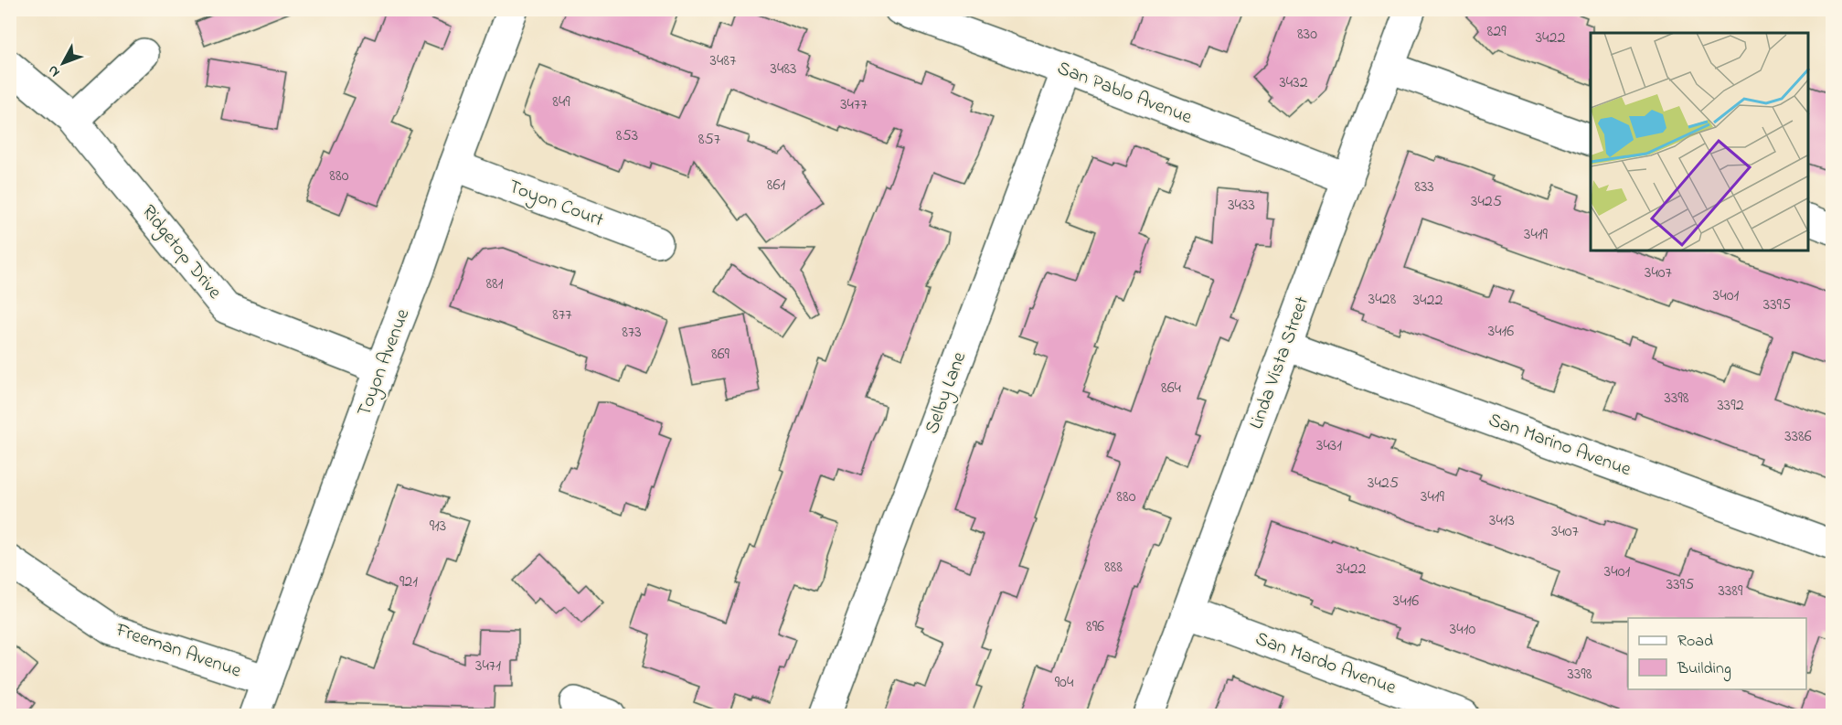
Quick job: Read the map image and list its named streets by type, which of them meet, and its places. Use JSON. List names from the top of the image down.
{
  "streets": {
    "street": [
      "San Pablo Avenue",
      "Toyon Court",
      "Ridgetop Drive",
      "Toyon Avenue",
      "Linda Vista Street",
      "Selby Lane",
      "San Marino Avenue",
      "Freeman Avenue",
      "San Mardo Avenue"
    ]
  },
  "crossings": [
    ["San Pablo Avenue", "Linda Vista Street"],
    ["San Pablo Avenue", "Selby Lane"],
    ["Toyon Court", "Toyon Avenue"],
    ["Ridgetop Drive", "Toyon Avenue"],
    ["Toyon Avenue", "Freeman Avenue"],
    ["Linda Vista Street", "San Marino Avenue"],
    ["Linda Vista Street", "San Mardo Avenue"]
  ],
  "house_numbers": [
    "829",
    "830",
    "3422",
    "3487",
    "3483",
    "3432",
    "849",
    "3477",
    "853",
    "857",
    "880",
    "861",
    "833",
    "3425",
    "3433",
    "3419",
    "3407",
    "881",
    "3401",
    "3428",
    "3422",
    "3395",
    "877",
    "3416",
    "873",
    "869",
    "864",
    "3398",
    "3392",
    "3386",
    "3431",
    "3425",
    "880",
    "3419",
    "3413",
    "913",
    "3407",
    "888",
    "3422",
    "3401",
    "921",
    "3395",
    "3389",
    "3416",
    "896",
    "3410",
    "3471",
    "3398",
    "904"
  ],
  "legend": ["Road", "Building"],
  "north": "bottom left"
}
